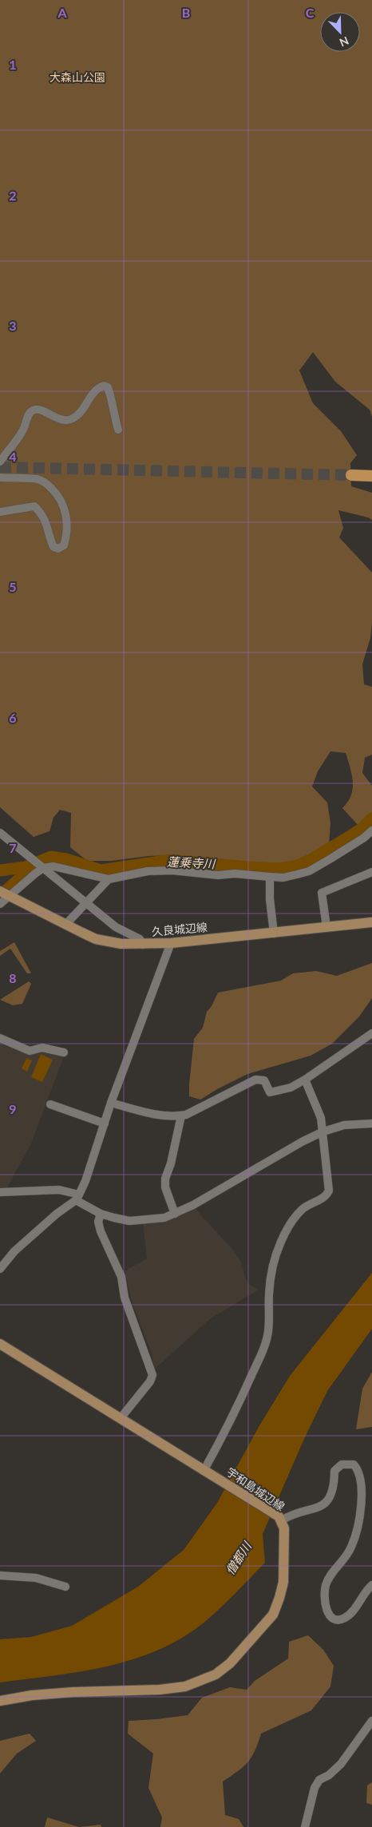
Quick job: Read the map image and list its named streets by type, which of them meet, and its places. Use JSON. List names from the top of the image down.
{
  "streets": {
    "main road": ["久良城辺線", "宇和島城辺線"]
  },
  "water": ["蓮乗寺川", "僧都川"],
  "parks": ["大森山公園"],
  "north": "bottom right",
  "grid": {
    "columns": ["A", "B", "C"],
    "rows": [
      "1",
      "2",
      "3",
      "4",
      "5",
      "6",
      "7",
      "8",
      "9"
    ]
  }
}
